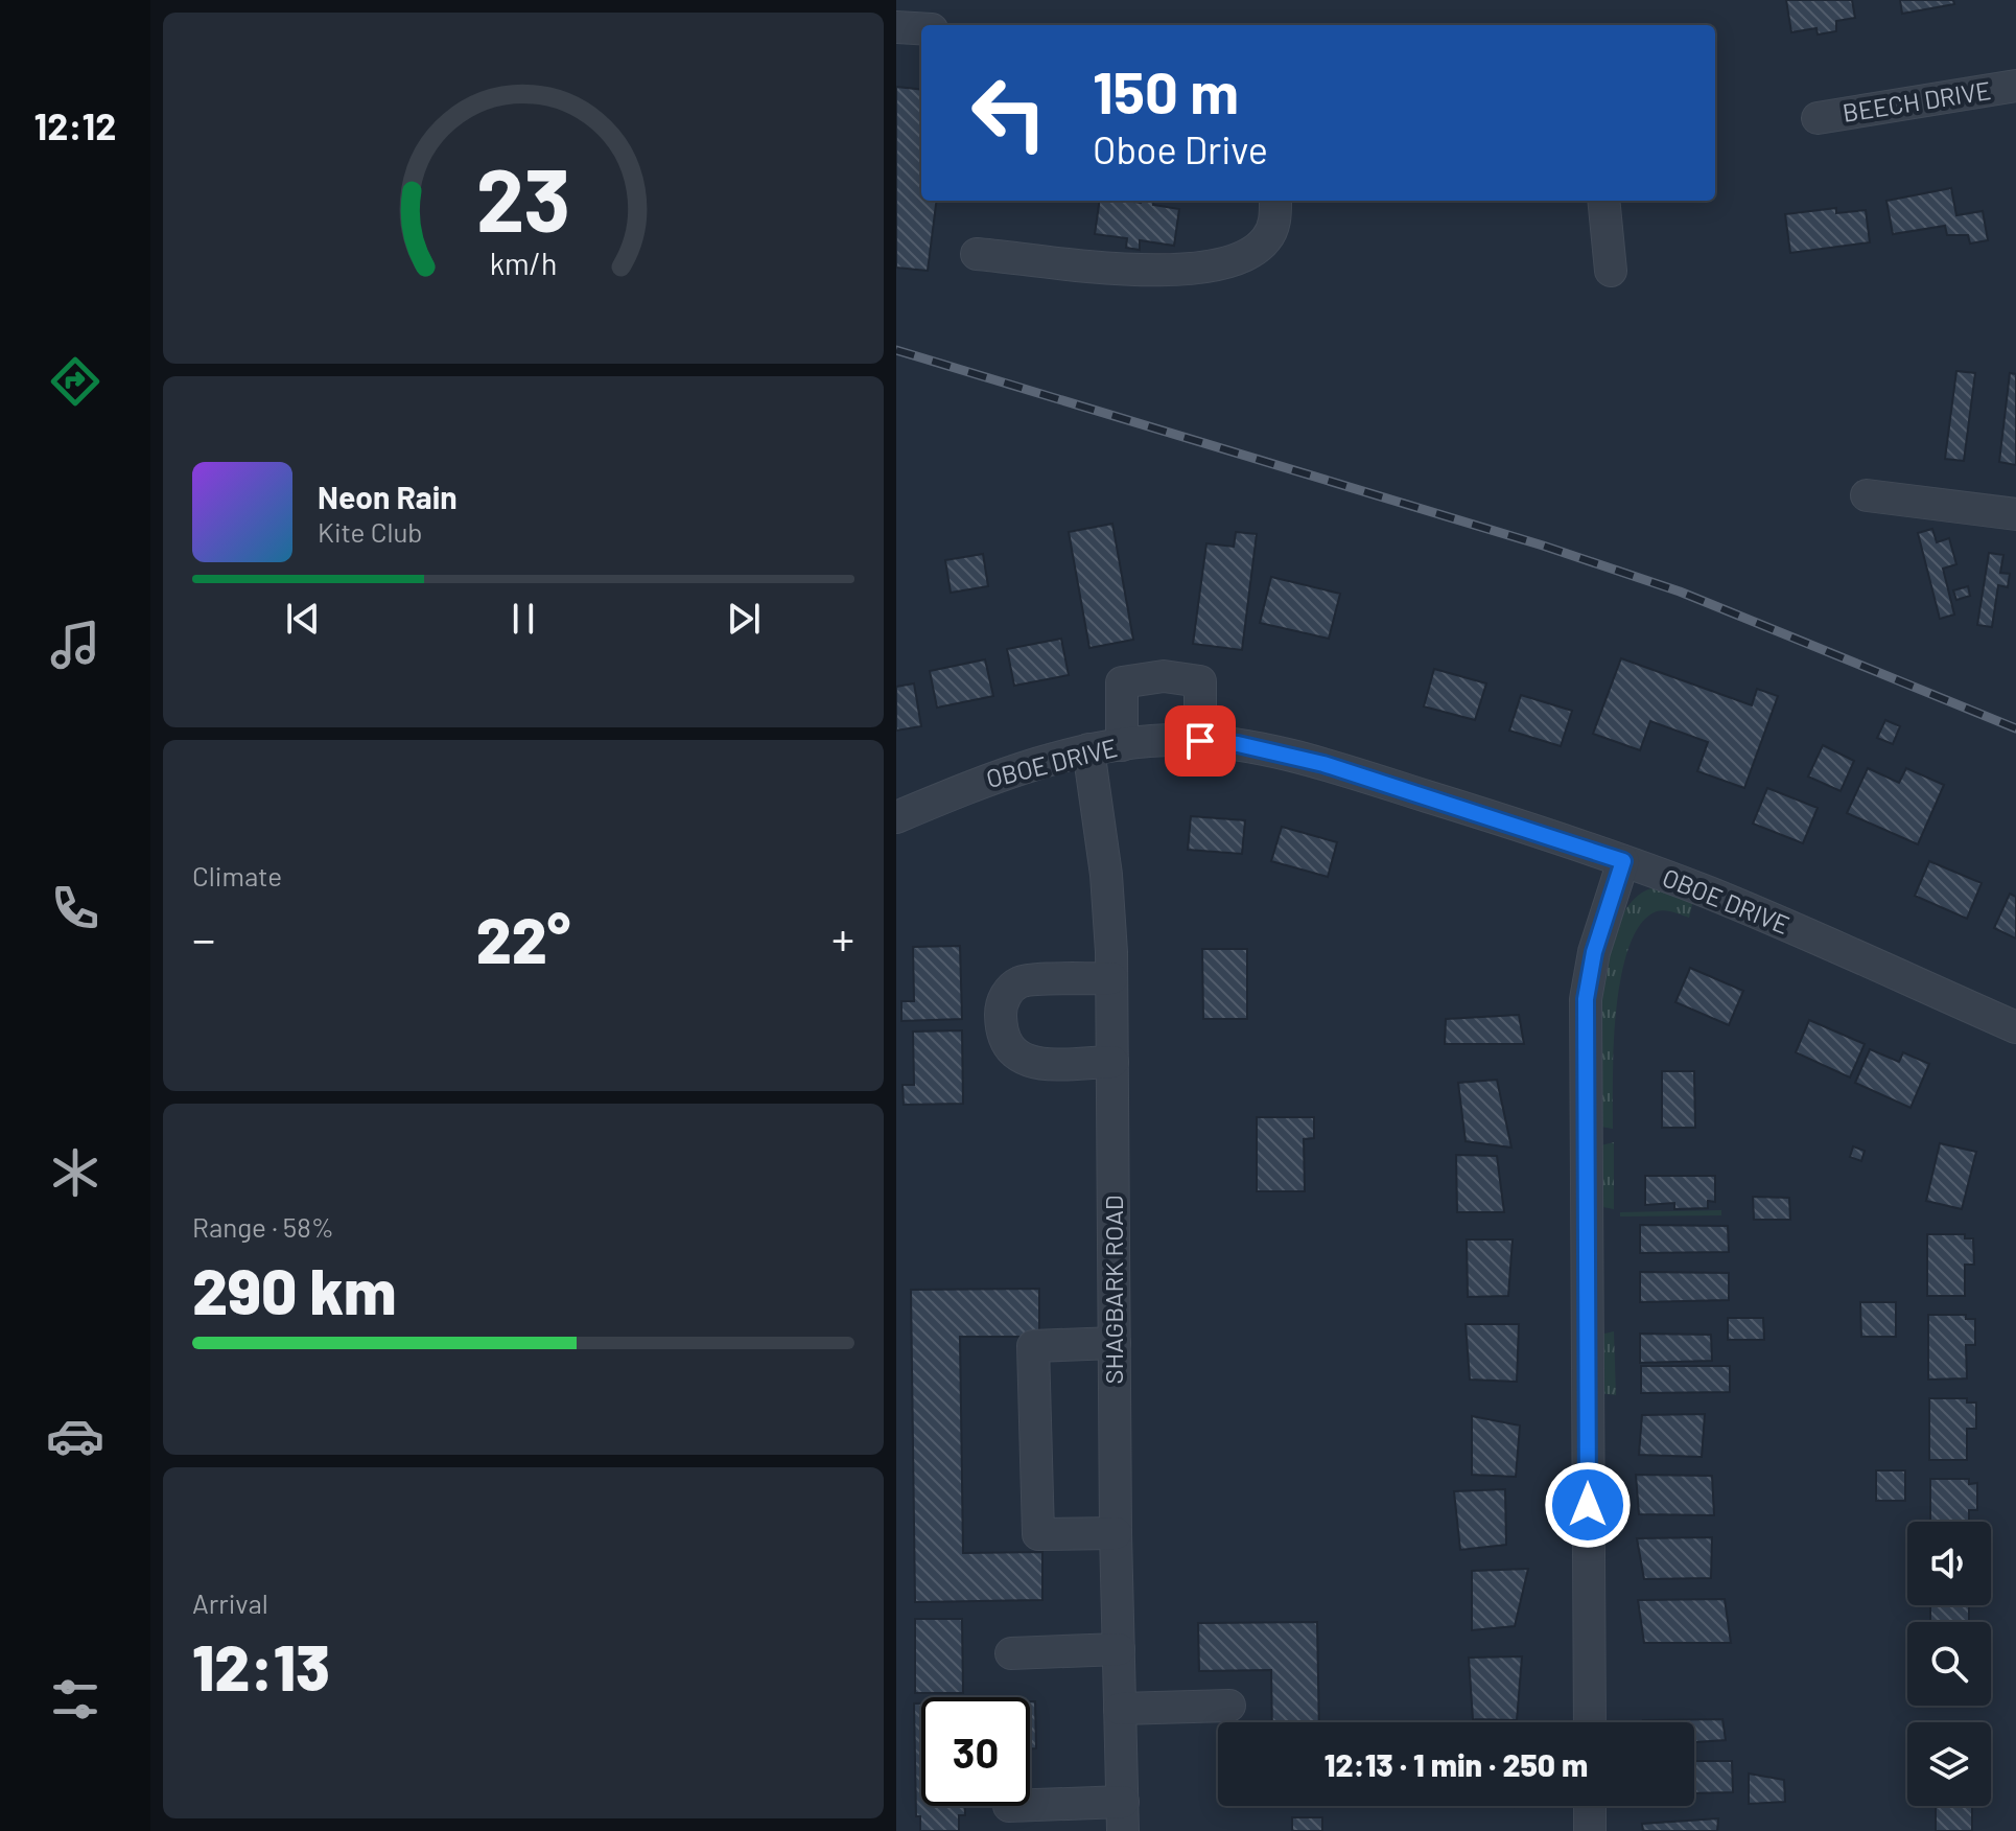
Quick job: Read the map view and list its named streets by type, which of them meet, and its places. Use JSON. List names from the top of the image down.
{
  "streets": {
    "street": ["BEECH DRIVE", "OBOE DRIVE", "SHAGBARK ROAD"]
  },
  "crossings": [
    ["OBOE DRIVE", "SHAGBARK ROAD"]
  ],
  "page": {
    "tabs": "12:12",
    "turn": ["150 m", "Oboe Drive"],
    "song": ["Neon Rain", "Kite Club"],
    "tile": [
      "Climate",
      ["Range · 58%", "290 km"],
      ["Arrival", "12:13"]
    ],
    "heat": ["−", "22°", "+"],
    "limit": "30",
    "trip": "12:13 · 1 min · 250 m",
    "gauge": ["23", "km/h"]
  }
}
